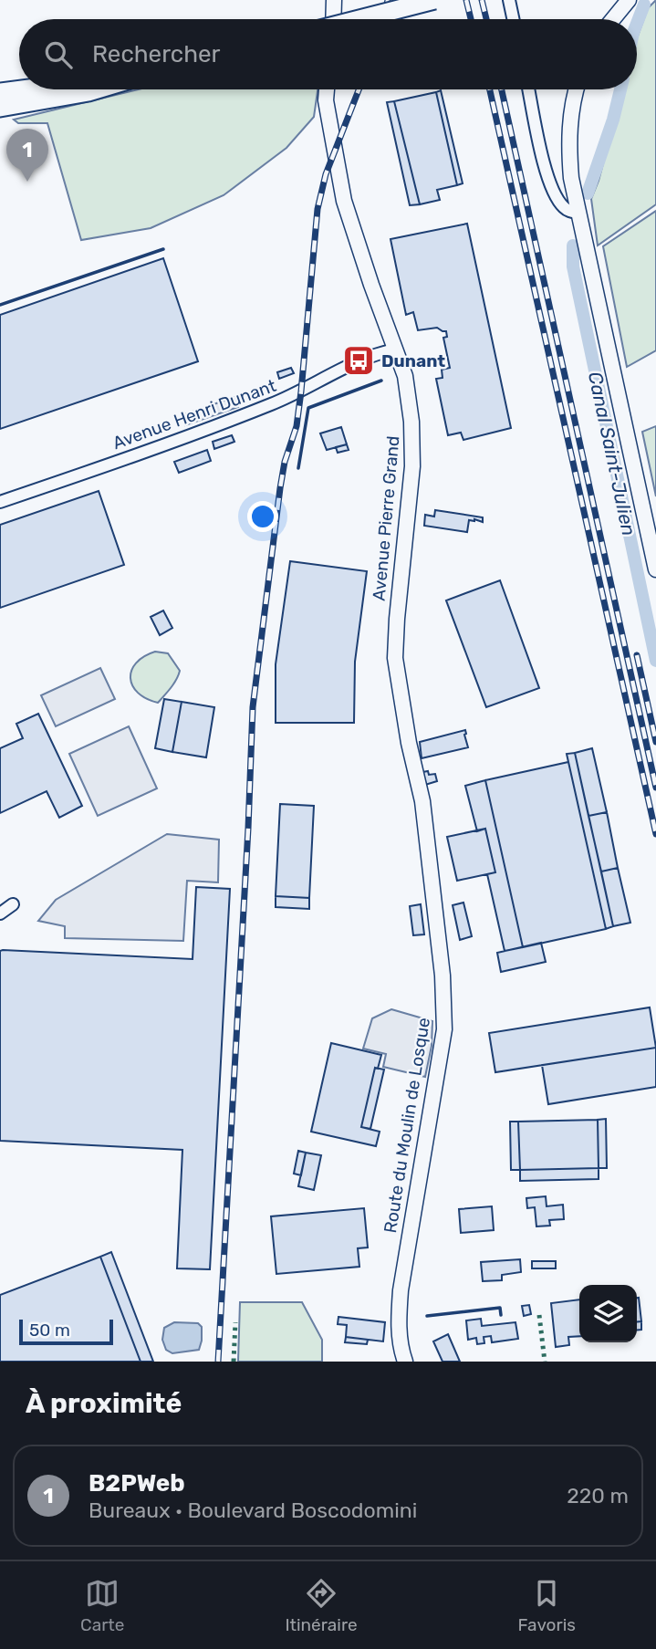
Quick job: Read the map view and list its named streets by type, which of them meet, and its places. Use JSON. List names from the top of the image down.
{
  "streets": {
    "street": ["Avenue Henri Dunant", "Avenue Pierre Grand", "Route du Moulin de Losque"]
  },
  "crossings": [
    ["Avenue Henri Dunant", "Avenue Pierre Grand"],
    ["Avenue Pierre Grand", "Route du Moulin de Losque"]
  ],
  "water": ["Canal Saint-Julien"],
  "places": {
    "bus stop": ["Dunant"]
  },
  "scale_bar": "50 m",
  "page": {
    "search": "Rechercher",
    "pins": "1",
    "scale": "50 m",
    "heading": "À proximité",
    "list": [
      {
        "mark": "1",
        "name": "B2PWeb",
        "note": "Bureaux · Boulevard Boscodomini",
        "value": "220 m"
      }
    ],
    "nav": ["Carte", "Itinéraire", "Favoris"]
  }
}
